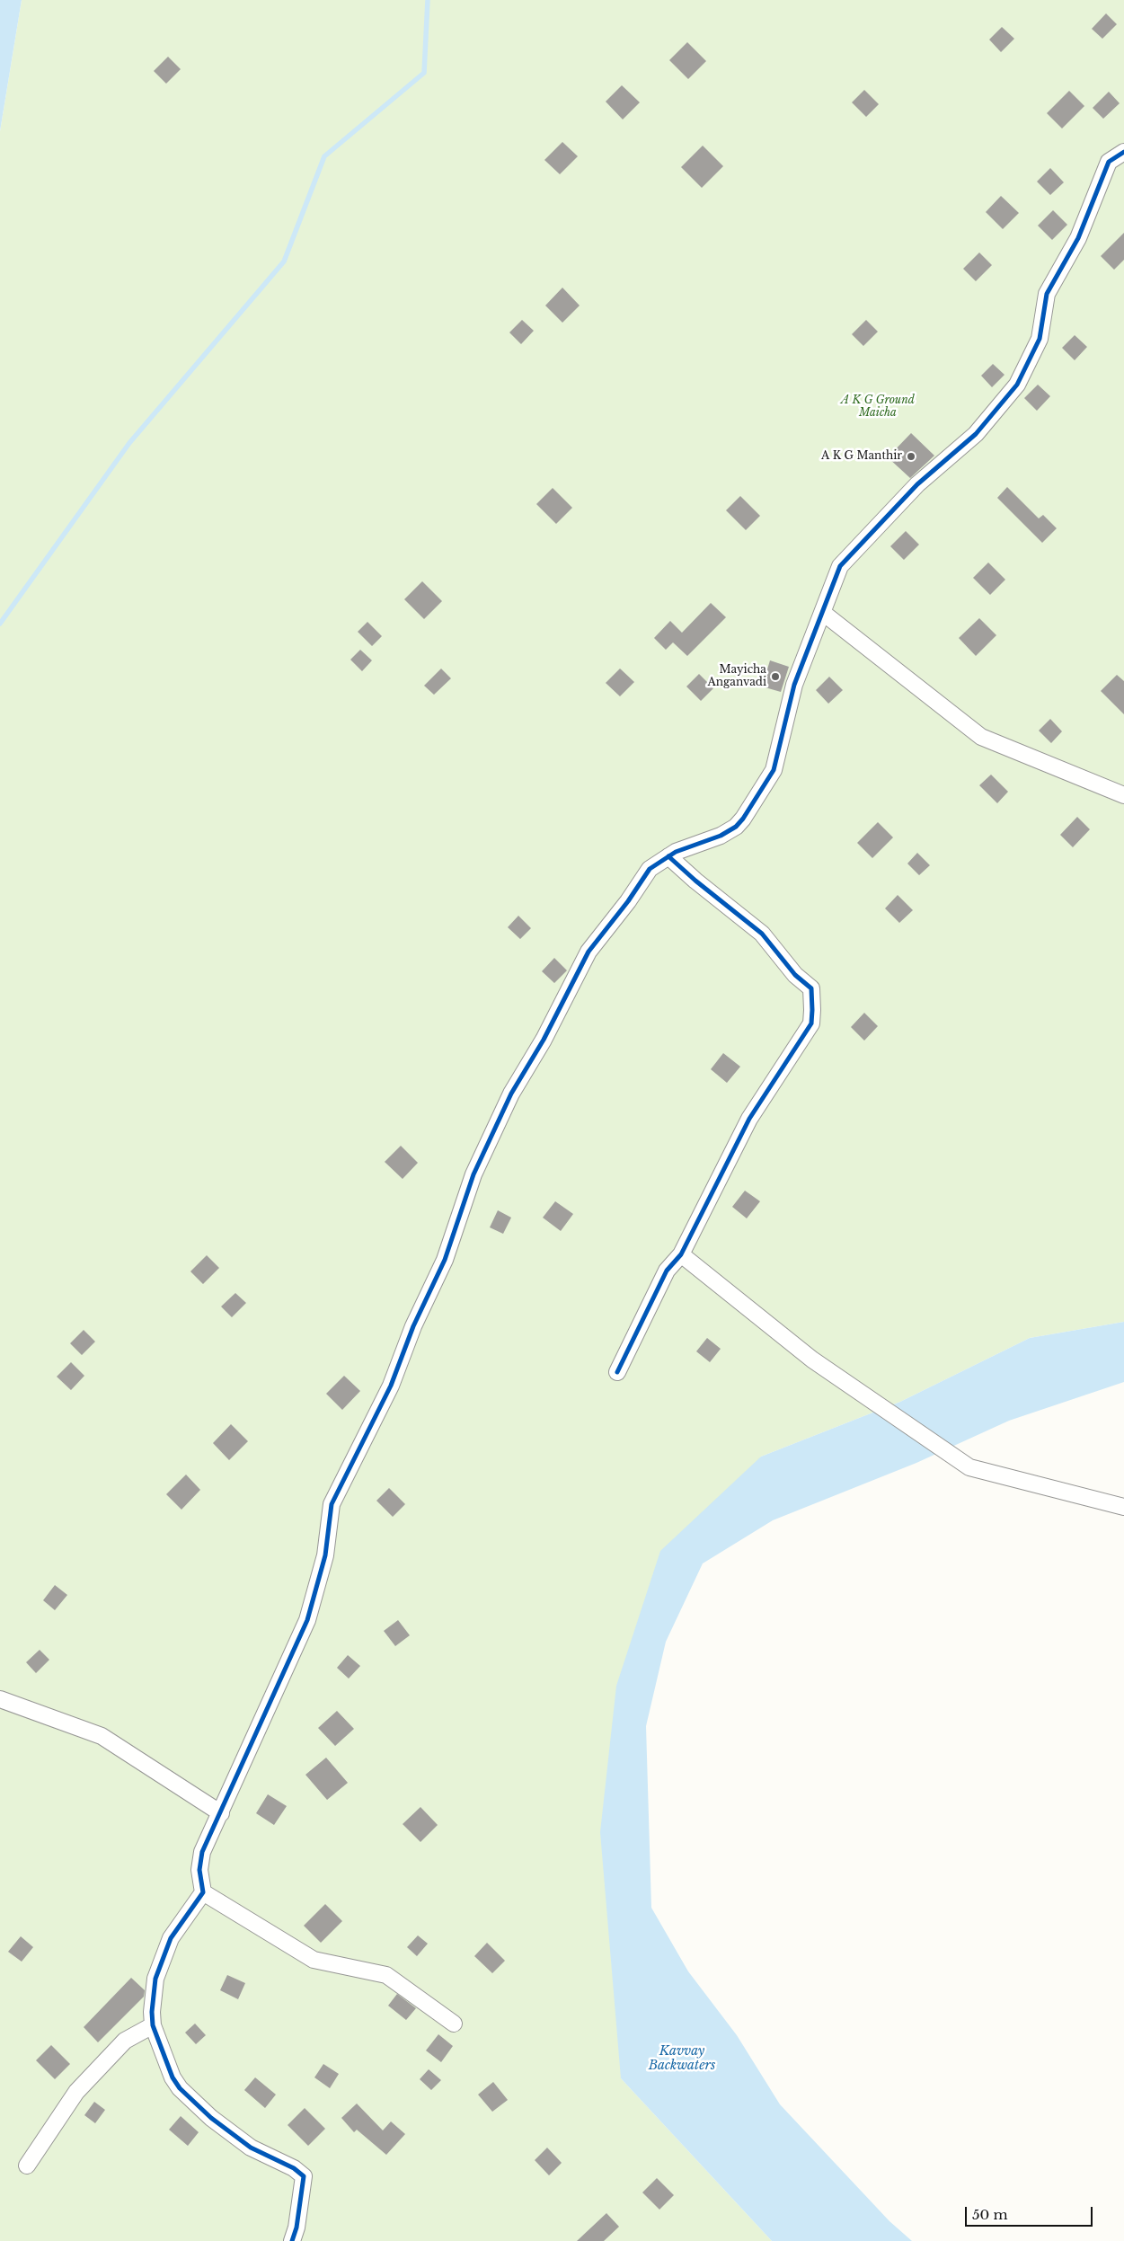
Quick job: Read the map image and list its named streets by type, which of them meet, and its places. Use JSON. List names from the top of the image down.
{
  "water": ["Kavvay Backwaters"],
  "parks": ["A K G Ground Maicha"],
  "places": ["A K G Manthir", "Mayicha Anganvadi"],
  "scale_bar": "50 m"
}
